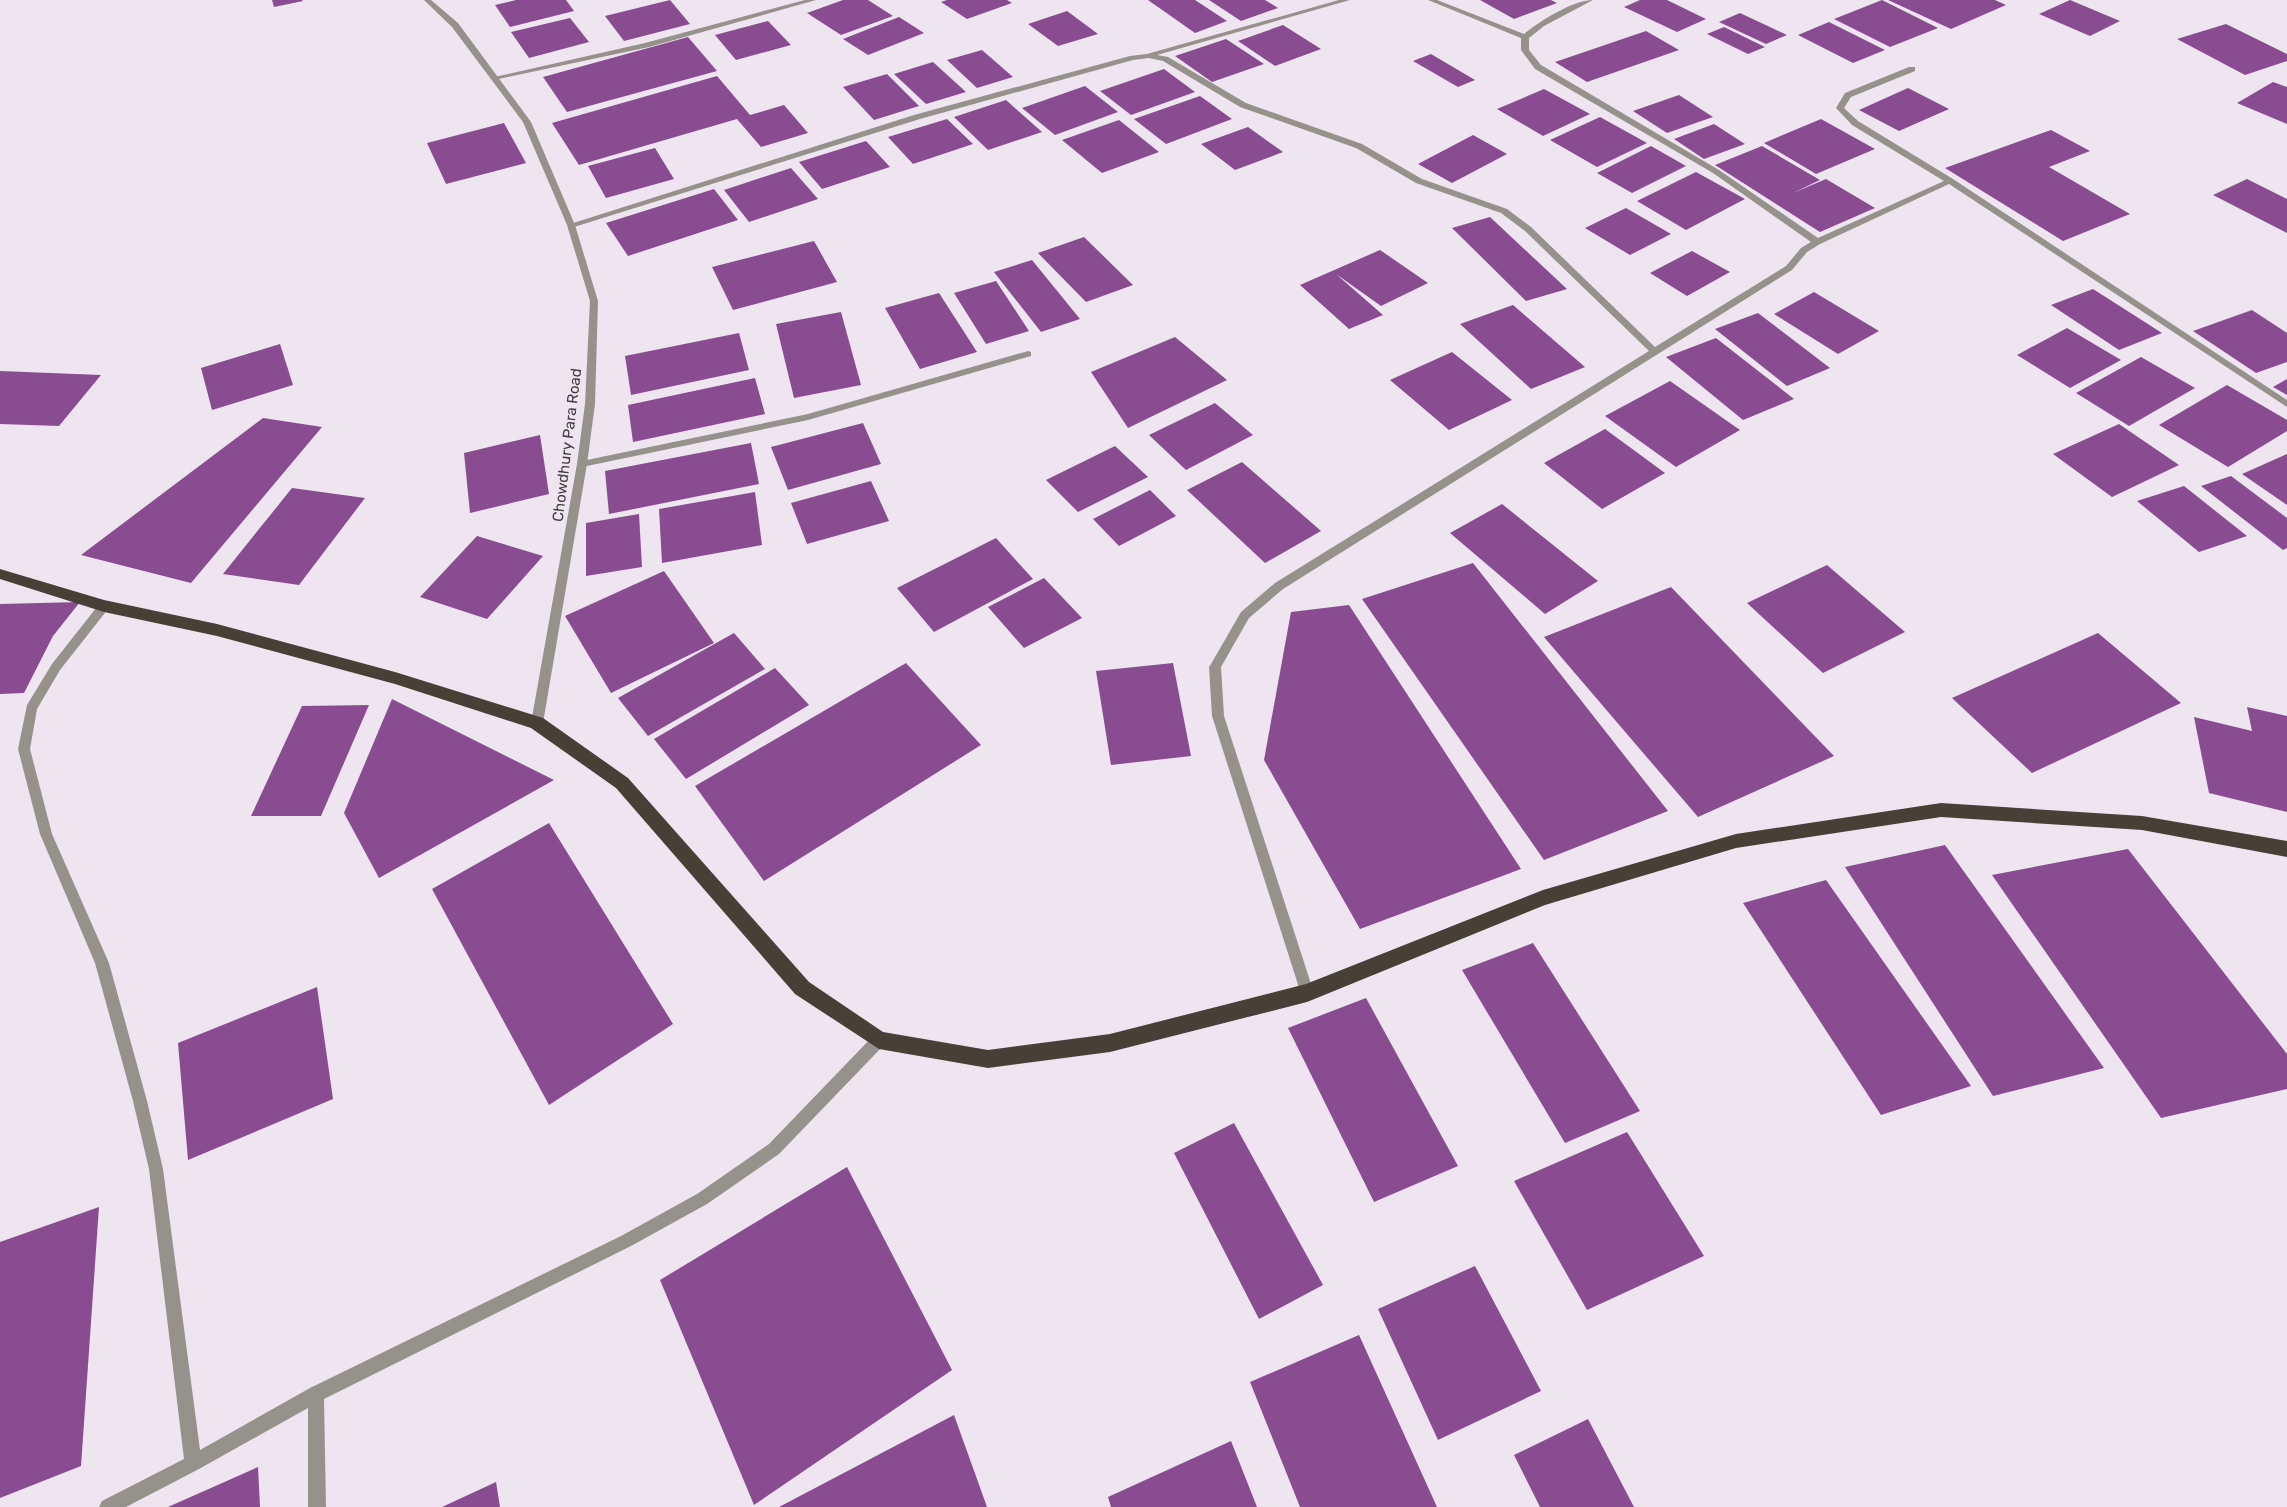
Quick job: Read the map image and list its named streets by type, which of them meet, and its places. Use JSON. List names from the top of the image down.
{
  "streets": {
    "street": ["Chowdhury Para Road"]
  }
}
